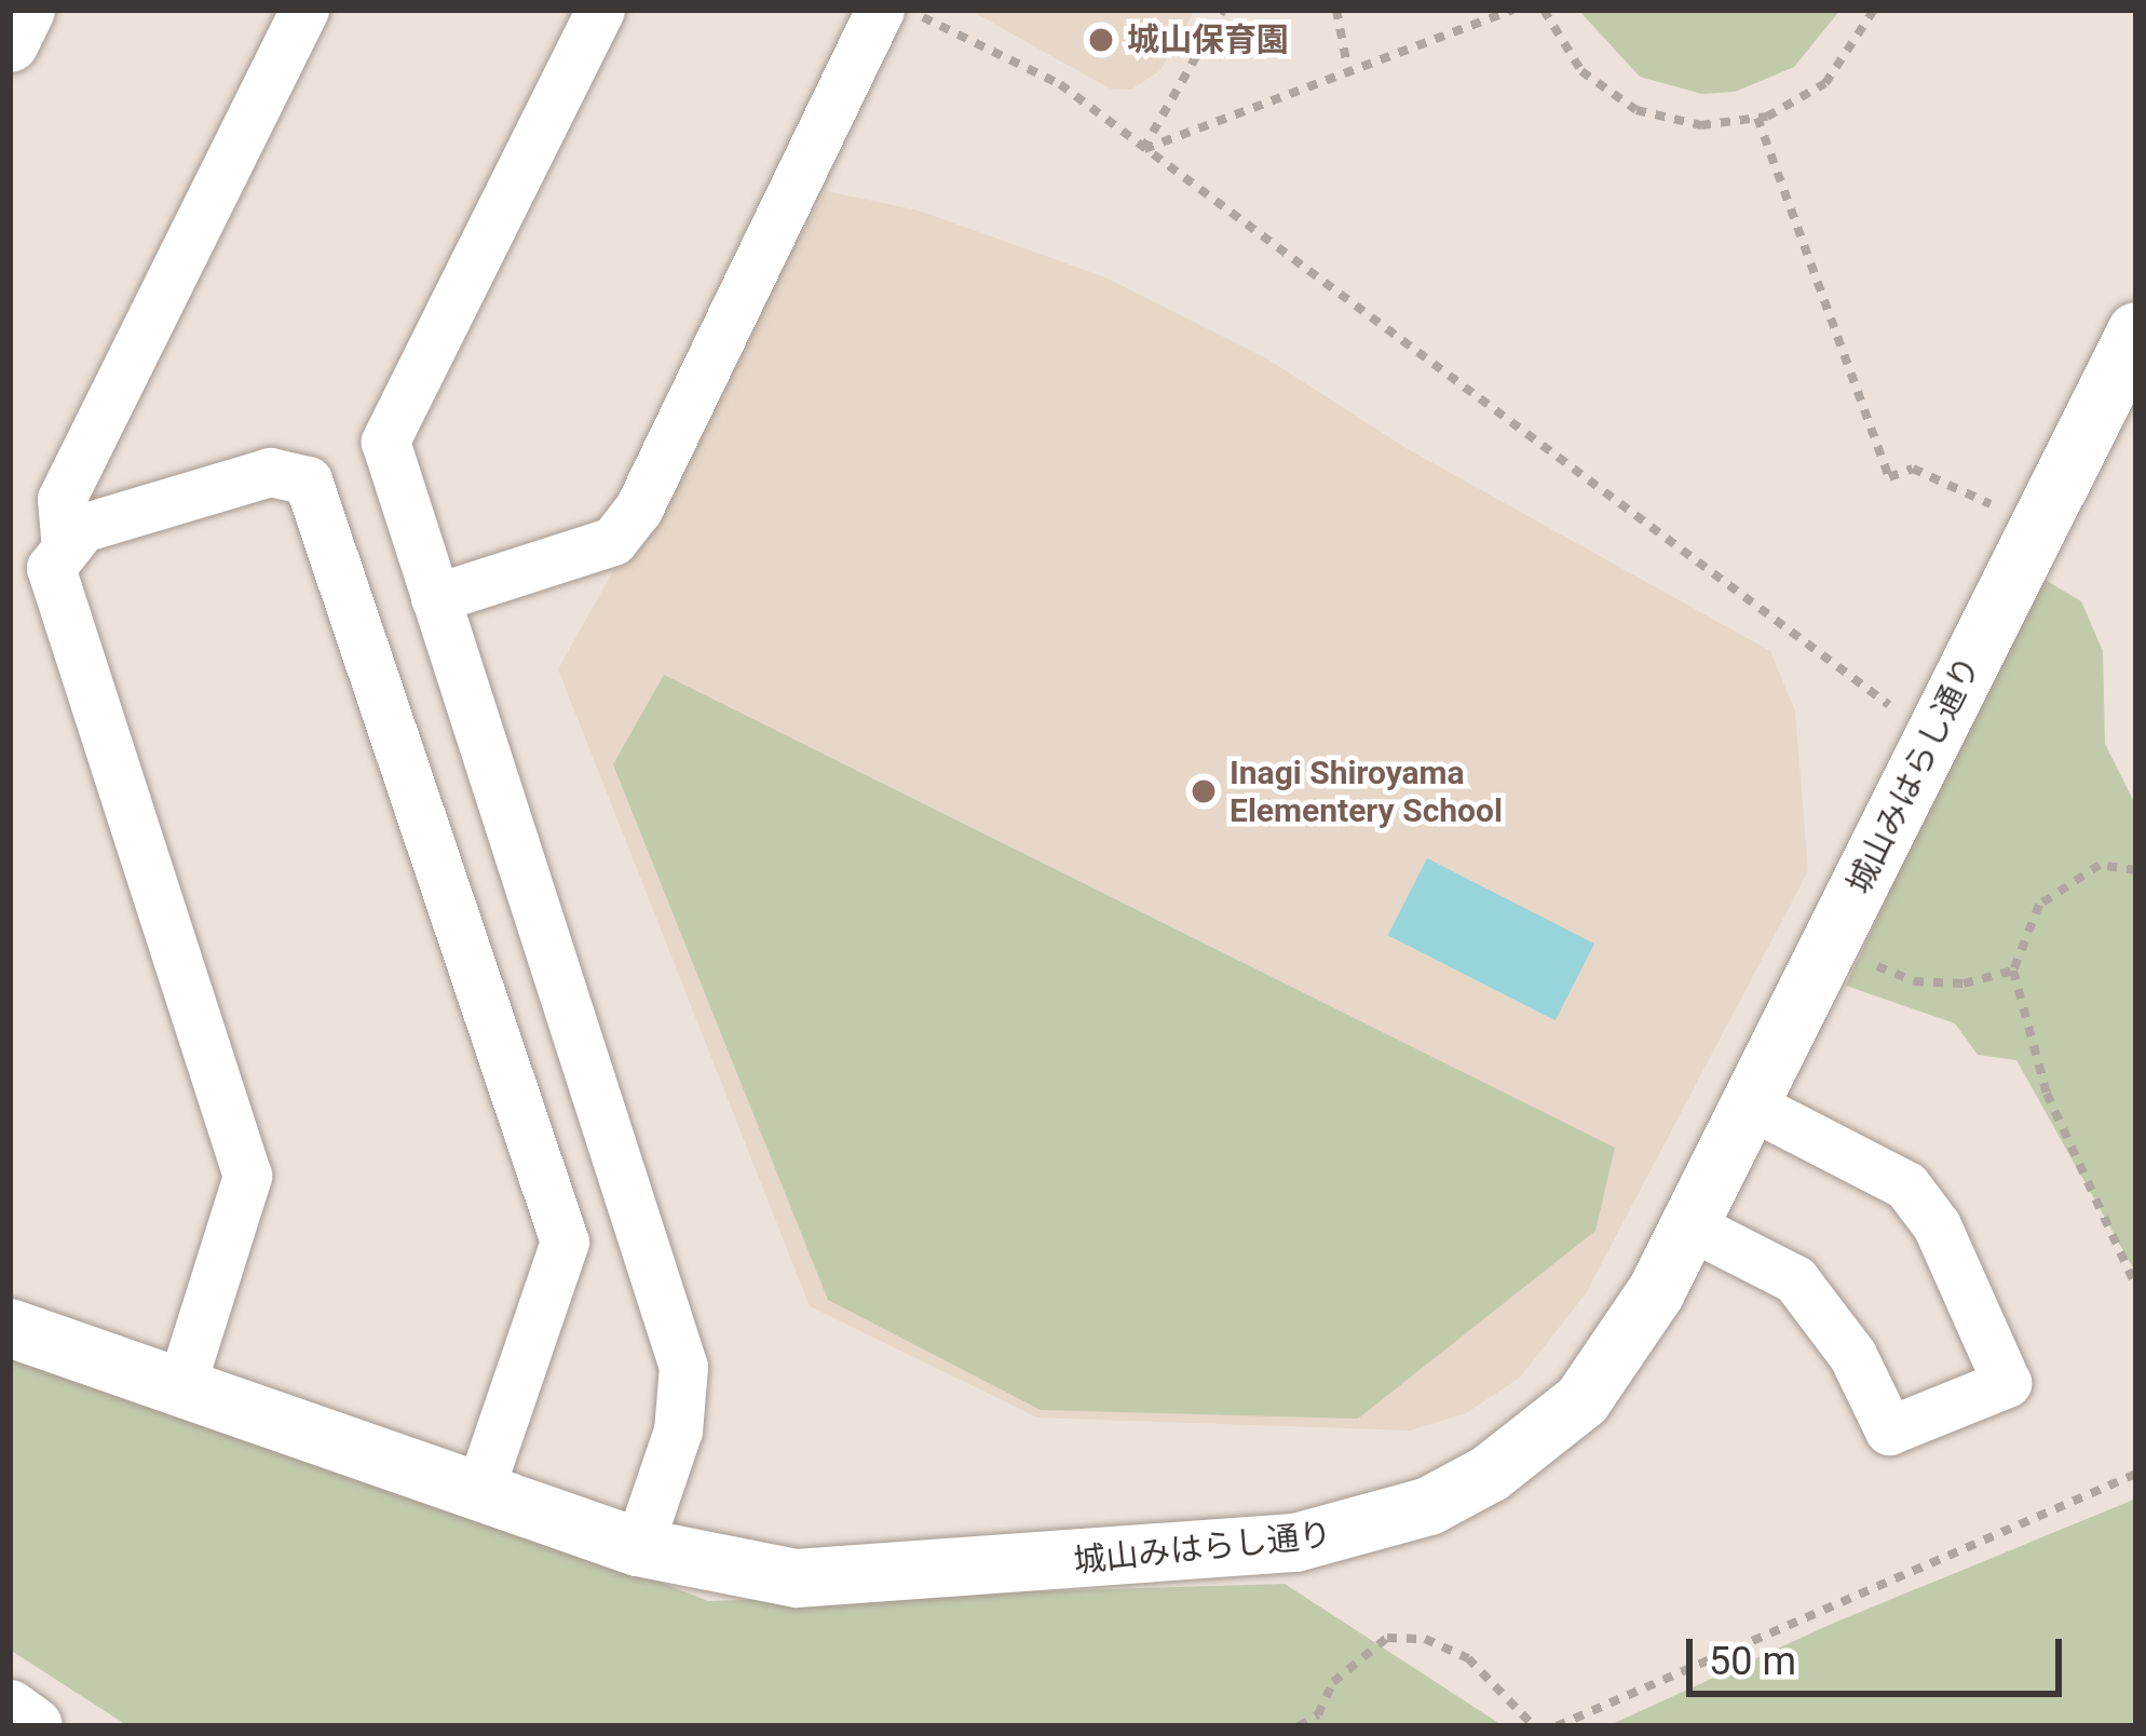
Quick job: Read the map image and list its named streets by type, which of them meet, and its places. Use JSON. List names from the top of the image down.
{
  "streets": {
    "street": ["城山みはらし通り"]
  },
  "places": ["城山保育園", "Inagi Shiroyama Elementery School"],
  "scale_bar": "50 m"
}
